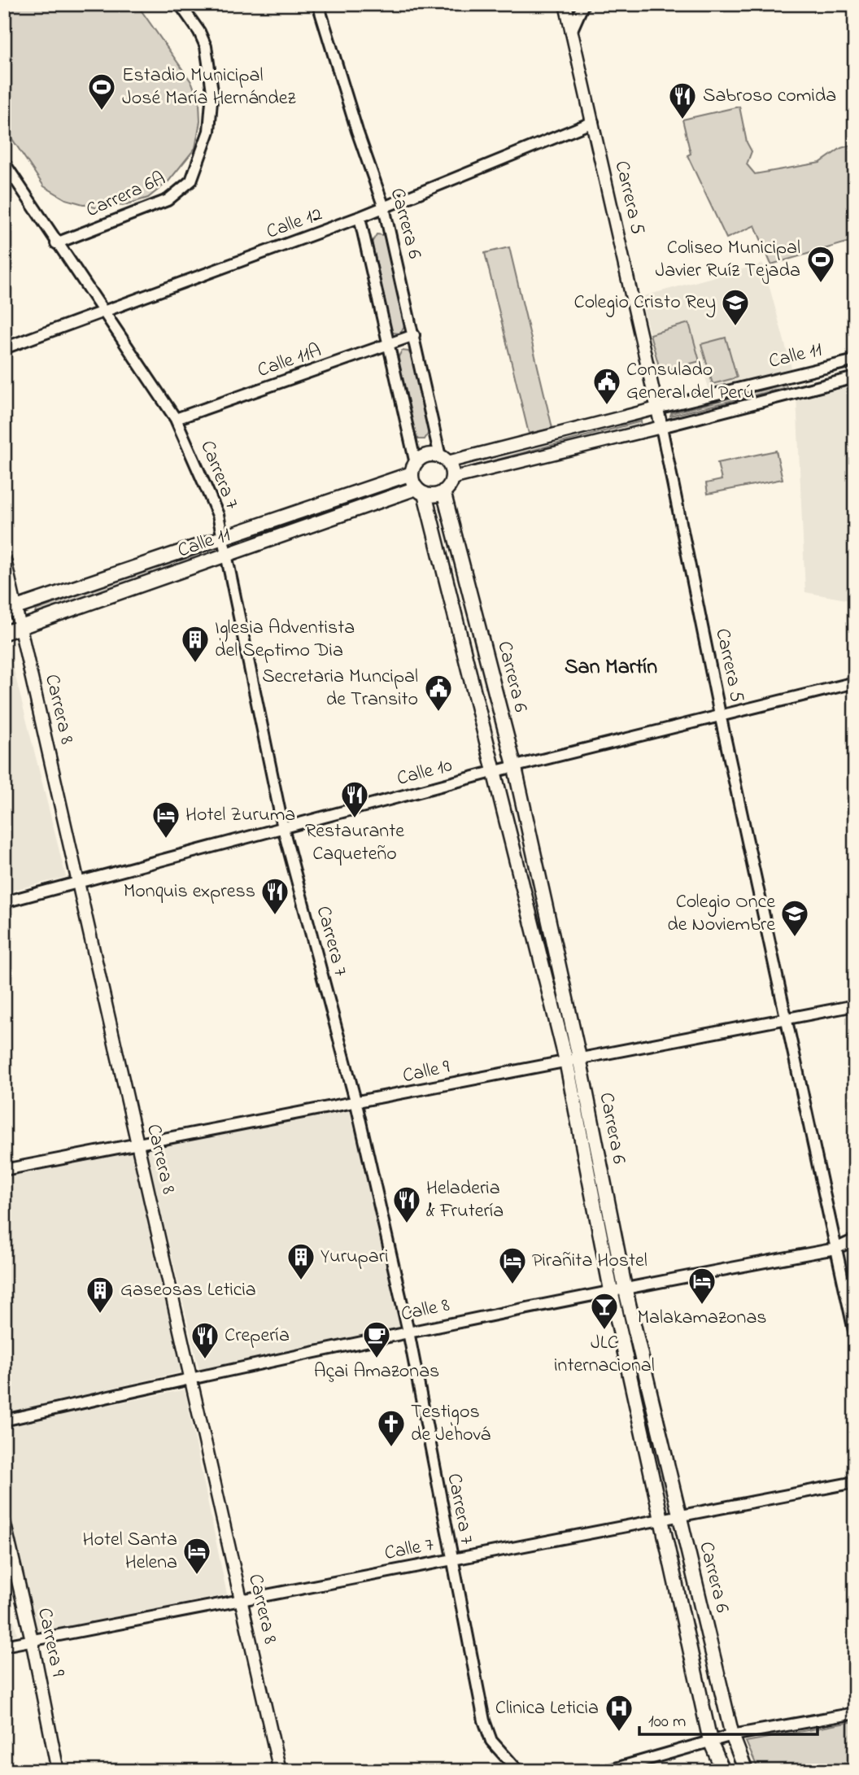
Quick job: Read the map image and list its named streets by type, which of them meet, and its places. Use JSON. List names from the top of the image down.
{
  "streets": {
    "main road": ["Carrera 6", "Calle 11"],
    "street": [
      "Carrera 6A",
      "Carrera 5",
      "Calle 12",
      "Calle 11A",
      "Carrera 7",
      "Carrera 8",
      "Calle 10",
      "Calle 9",
      "Calle 8",
      "Calle 7",
      "Carrera 9"
    ]
  },
  "crossings": [
    ["Carrera 6A", "Carrera 7"],
    ["Carrera 5", "Calle 12"],
    ["Carrera 5", "Calle 11"],
    ["Carrera 5", "Calle 10"],
    ["Carrera 5", "Calle 9"],
    ["Carrera 5", "Calle 8"],
    ["Calle 12", "Carrera 6"],
    ["Calle 12", "Carrera 7"],
    ["Carrera 6", "Calle 11"],
    ["Carrera 6", "Calle 11A"],
    ["Carrera 6", "Calle 10"],
    ["Carrera 6", "Calle 9"],
    ["Carrera 6", "Calle 8"],
    ["Carrera 6", "Calle 7"],
    ["Calle 11", "Carrera 7"],
    ["Calle 11", "Carrera 8"],
    ["Calle 11A", "Carrera 7"],
    ["Carrera 7", "Calle 10"],
    ["Carrera 7", "Calle 9"],
    ["Carrera 7", "Calle 8"],
    ["Carrera 7", "Calle 7"],
    ["Carrera 8", "Calle 10"],
    ["Carrera 8", "Calle 9"],
    ["Carrera 8", "Calle 8"],
    ["Carrera 8", "Calle 7"],
    ["Calle 7", "Carrera 9"]
  ],
  "districts": ["San Martín"],
  "places": {
    "sports": ["Estadio Municipal José María Hernández", "Coliseo Municipal Javier Ruíz Tejada"],
    "restaurant": [
      "Sabroso comida",
      "Restaurante Caqueteño",
      "Monquis express",
      "Heladeria & Frutería",
      "Crepería"
    ],
    "school or university": ["Colegio Cristo Rey", "Colegio Once de Noviembre"],
    "public building": ["Consulado General del Perú", "Secretaria Muncipal de Transito"],
    "building": ["Iglesia Adventista del Septimo Dia", "Yurupari", "Gaseosas Leticia"],
    "hotel": [
      "Hotel Zuruma",
      "Pirañita Hostel",
      "Malakamazonas",
      "Hotel Santa Helena"
    ],
    "bar": ["JLC internacional"],
    "cafe": ["Açai Amazonas"],
    "church": ["Testigos de Jehová"],
    "hospital": ["Clinica Leticia"]
  },
  "scale_bar": "100 m"
}
